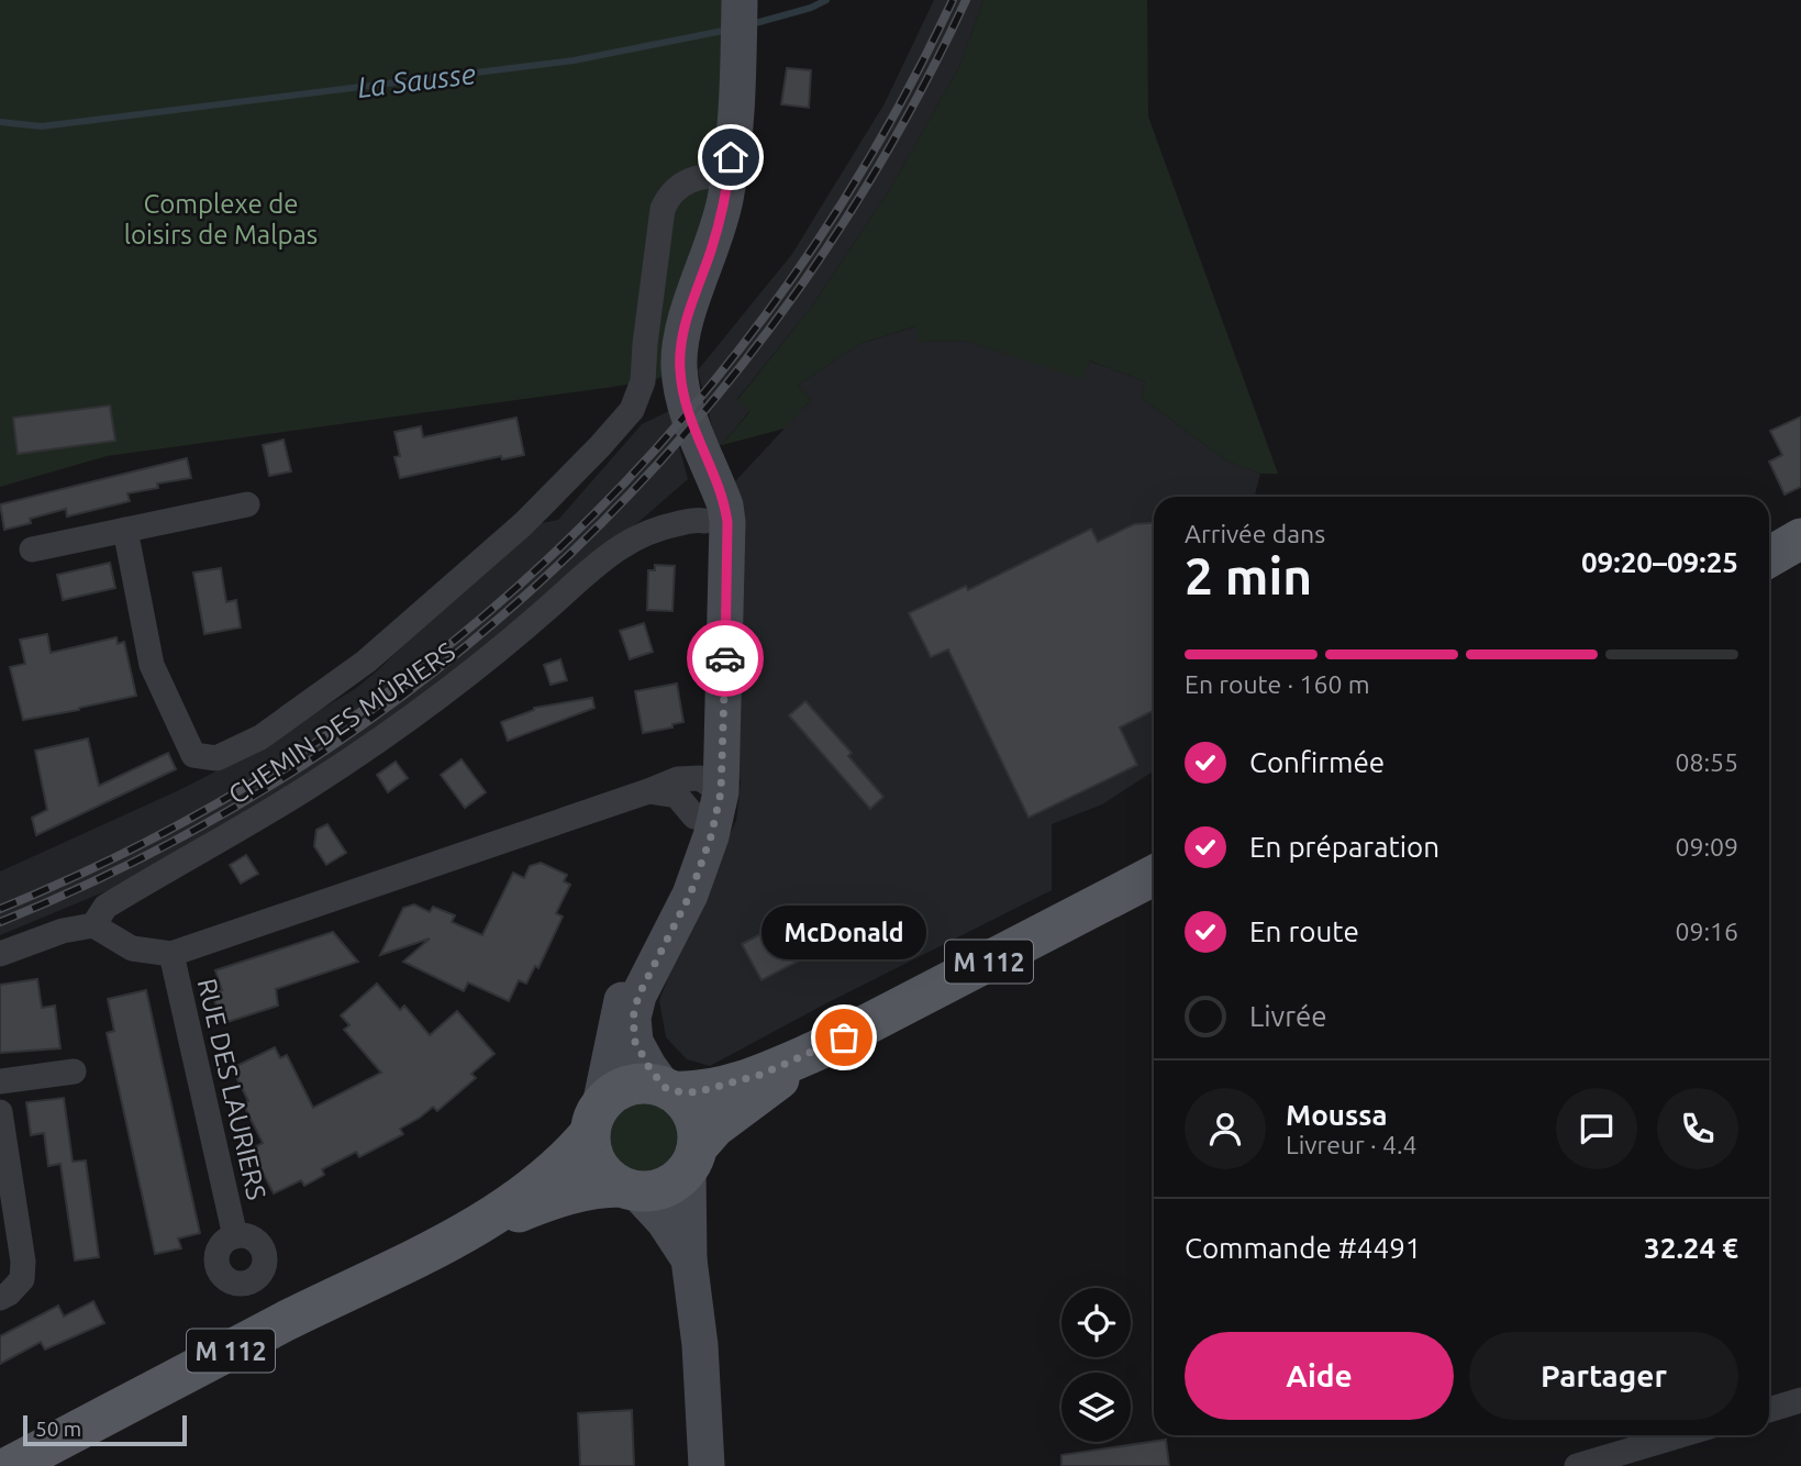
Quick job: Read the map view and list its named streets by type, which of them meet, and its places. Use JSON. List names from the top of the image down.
{
  "streets": {
    "main road": ["M 112"],
    "street": ["CHEMIN DES MÛRIERS", "RUE DES LAURIERS"]
  },
  "water": ["La Sausse"],
  "parks": ["Complexe de loisirs de Malpas"],
  "places": ["McDonald"],
  "scale_bar": "50 m",
  "page": {
    "heading": ["2 min", "Arrivée dans", "09:20–09:25"],
    "panel": [
      "Moussa",
      "Livreur · 4.4",
      "Commande #4491",
      "32.24 €"
    ],
    "bar": "En route · 160 m",
    "list": [
      ["Confirmée", "08:55"],
      ["En préparation", "09:09"],
      ["En route", "09:16"],
      "Livrée"
    ],
    "bubble": "McDonald",
    "buttons": ["Aide", "Partager"],
    "scale": "50 m"
  }
}
